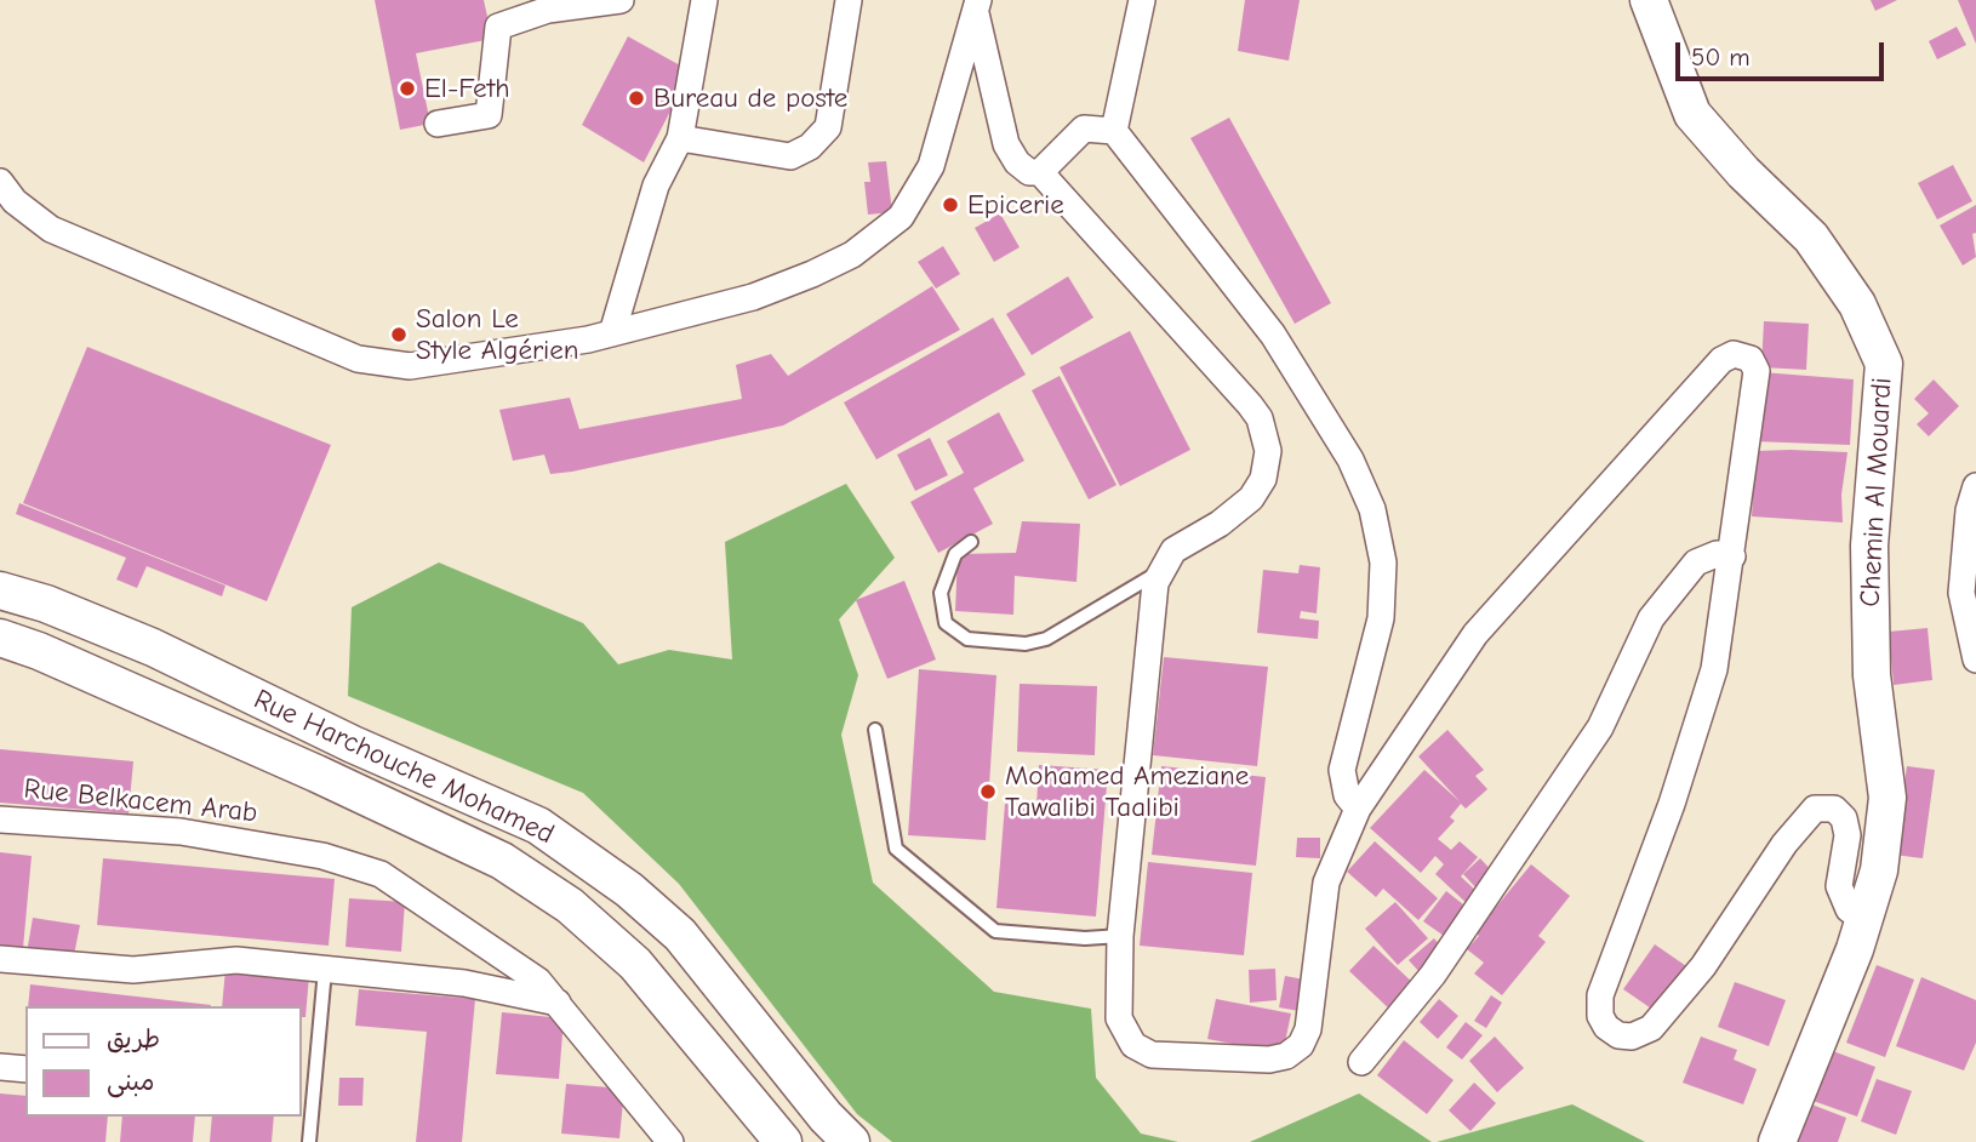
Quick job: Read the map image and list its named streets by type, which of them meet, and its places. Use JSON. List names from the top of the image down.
{
  "streets": {
    "street": ["Chemin Al Mouardi", "Rue Harchouche Mohamed", "Rue Belkacem Arab"]
  },
  "places": [
    "El-Feth",
    "Bureau de poste",
    "Epicerie",
    "Salon Le Style Algérien",
    "Mohamed Ameziane Tawalibi Taalibi"
  ],
  "legend": ["طريق", "مبنى"],
  "scale_bar": "50 m"
}
